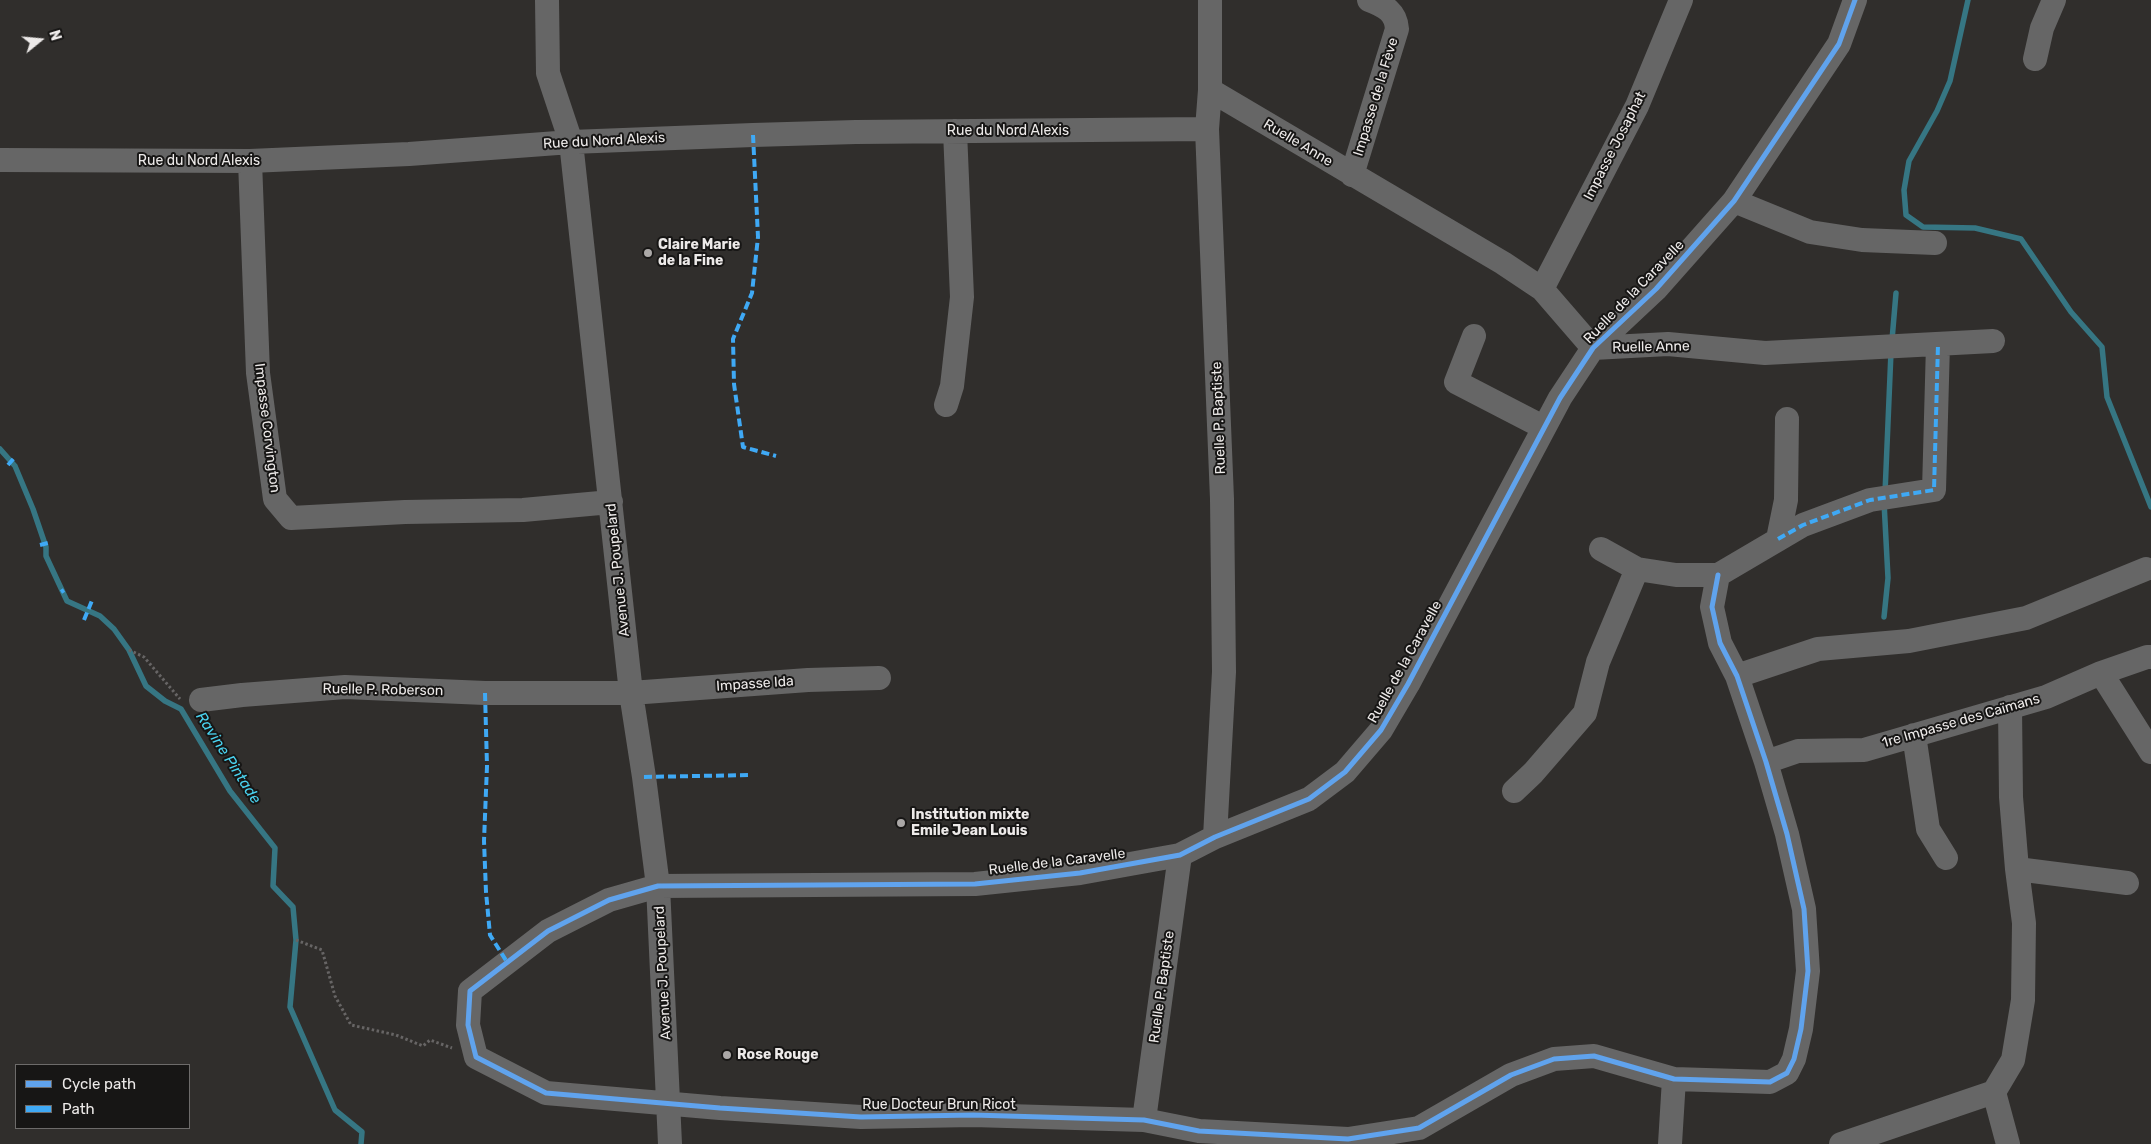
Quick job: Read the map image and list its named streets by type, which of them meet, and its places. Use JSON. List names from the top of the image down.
{
  "streets": {
    "street": [
      "Impasse de la Fève",
      "Rue du Nord Alexis",
      "Ruelle Anne",
      "Impasse Josaphat",
      "Ruelle de la Caravelle",
      "Ruelle P. Baptiste",
      "Impasse Corvington",
      "Avenue J. Poupelard",
      "Impasse Ida",
      "Ruelle P. Roberson",
      "1re Impasse des Caïmans",
      "Rue Docteur Brun Ricot"
    ]
  },
  "crossings": [
    ["Impasse de la Fève", "Ruelle Anne"],
    ["Rue du Nord Alexis", "Ruelle P. Baptiste"],
    ["Rue du Nord Alexis", "Impasse Corvington"],
    ["Rue du Nord Alexis", "Avenue J. Poupelard"],
    ["Ruelle Anne", "Impasse Josaphat"],
    ["Ruelle Anne", "Ruelle de la Caravelle"],
    ["Ruelle Anne", "Ruelle P. Baptiste"],
    ["Ruelle de la Caravelle", "Ruelle P. Baptiste"],
    ["Ruelle de la Caravelle", "Avenue J. Poupelard"],
    ["Ruelle P. Baptiste", "Rue Docteur Brun Ricot"],
    ["Impasse Corvington", "Avenue J. Poupelard"],
    ["Avenue J. Poupelard", "Impasse Ida"],
    ["Avenue J. Poupelard", "Ruelle P. Roberson"],
    ["Avenue J. Poupelard", "Rue Docteur Brun Ricot"],
    ["Impasse Ida", "Ruelle P. Roberson"],
    ["1re Impasse des Caïmans", "Rue Docteur Brun Ricot"]
  ],
  "water": ["Ravine Pintade"],
  "places": ["Claire Marie de la Fine", "Institution mixte Emile Jean Louis", "Rose Rouge"],
  "legend": ["Cycle path", "Path"],
  "north": "right"
}
